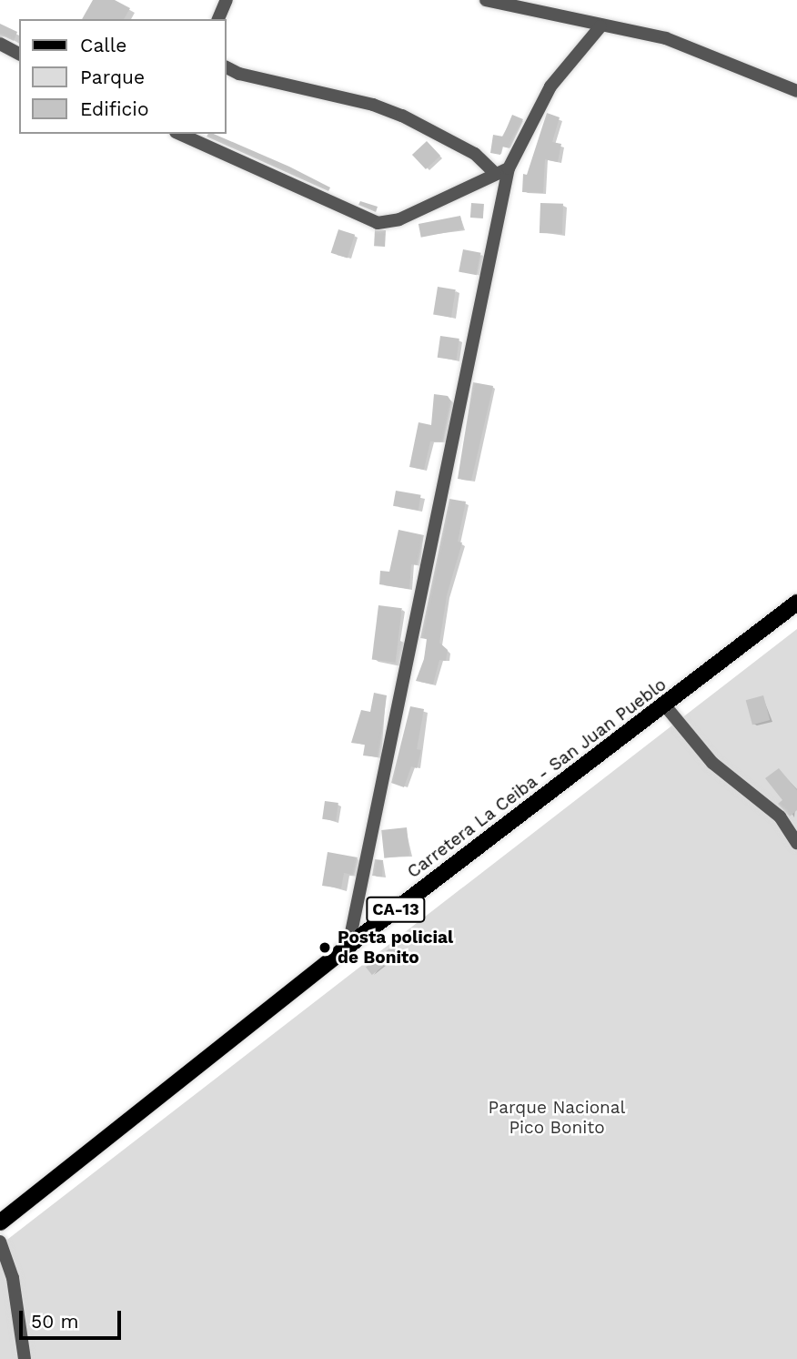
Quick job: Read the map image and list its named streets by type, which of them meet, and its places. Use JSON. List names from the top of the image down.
{
  "streets": {
    "main road": ["Carretera La Ceiba - San Juan Pueblo", "CA-13"]
  },
  "parks": ["Parque Nacional Pico Bonito"],
  "places": ["Posta policial de Bonito"],
  "legend": ["Calle", "Parque", "Edificio"],
  "scale_bar": "50 m"
}
